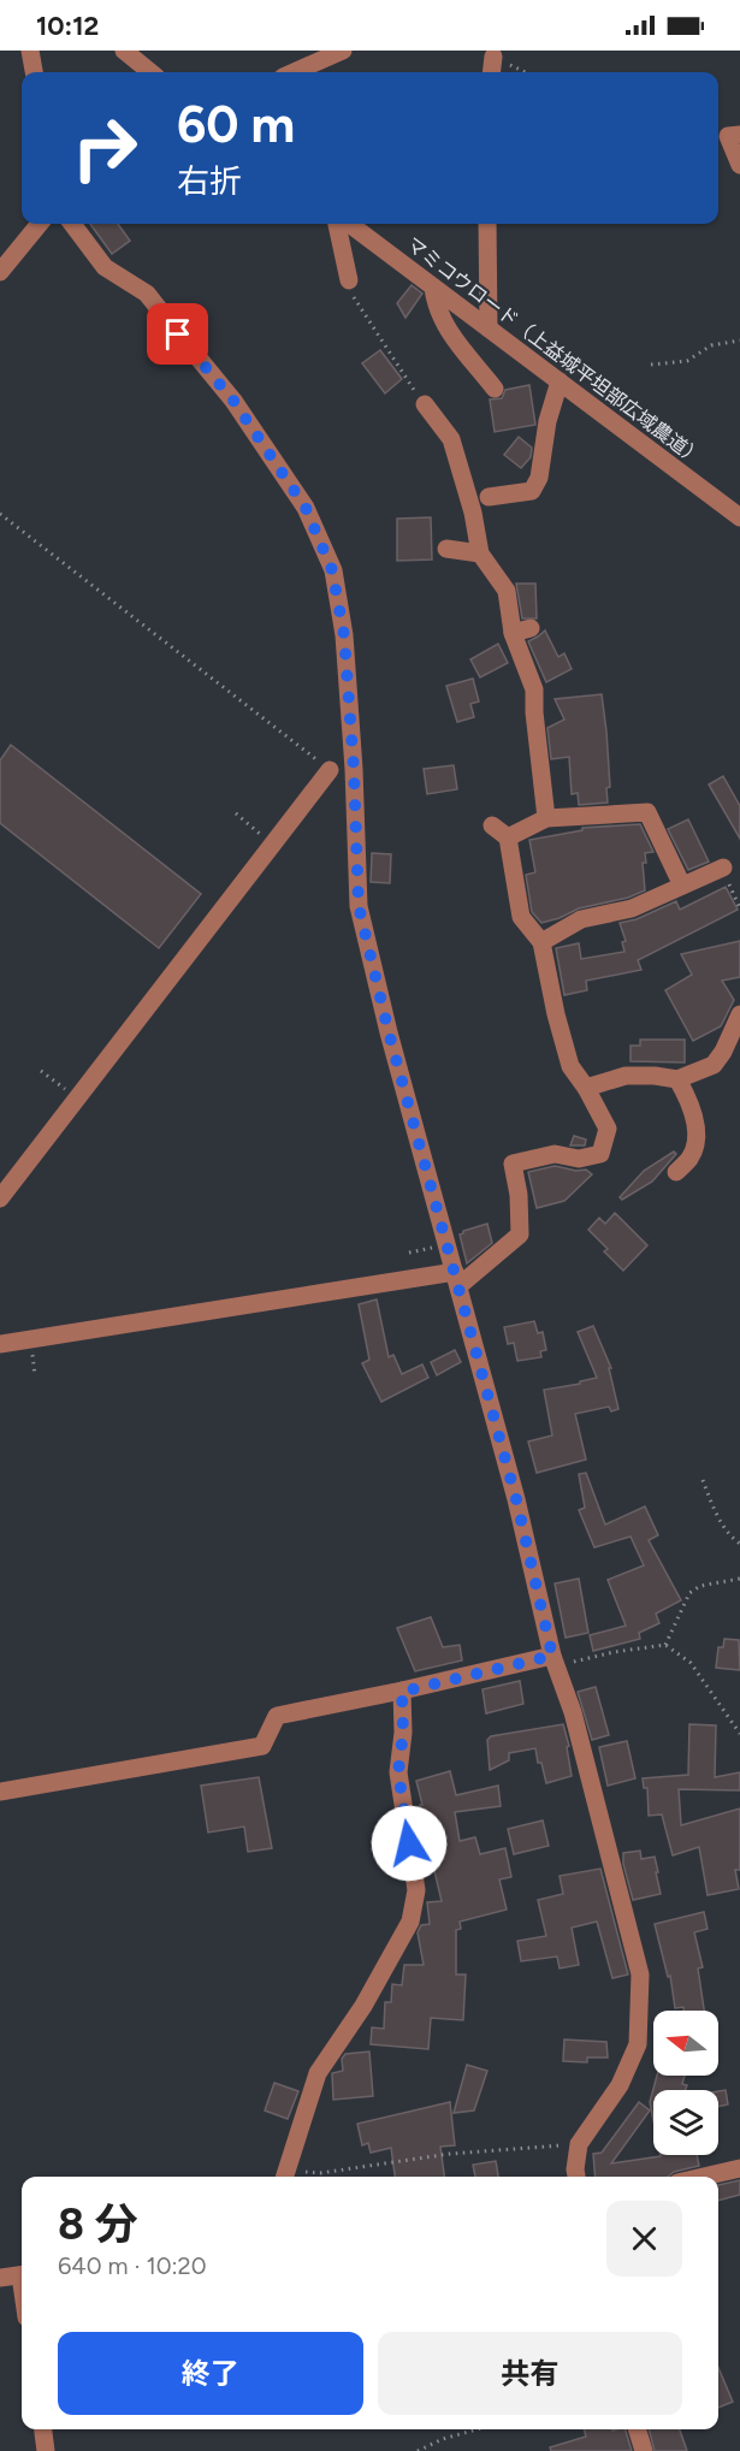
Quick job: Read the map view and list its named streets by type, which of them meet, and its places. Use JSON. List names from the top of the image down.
{
  "streets": {
    "street": ["マミコウロード（上益城平坦部広域農道）"]
  },
  "north": "left",
  "page": {
    "status": "10:12",
    "turn": ["60 m", "右折"],
    "heading": ["8 分", "640 m · 10:20"],
    "buttons": ["終了", "共有"]
  }
}
